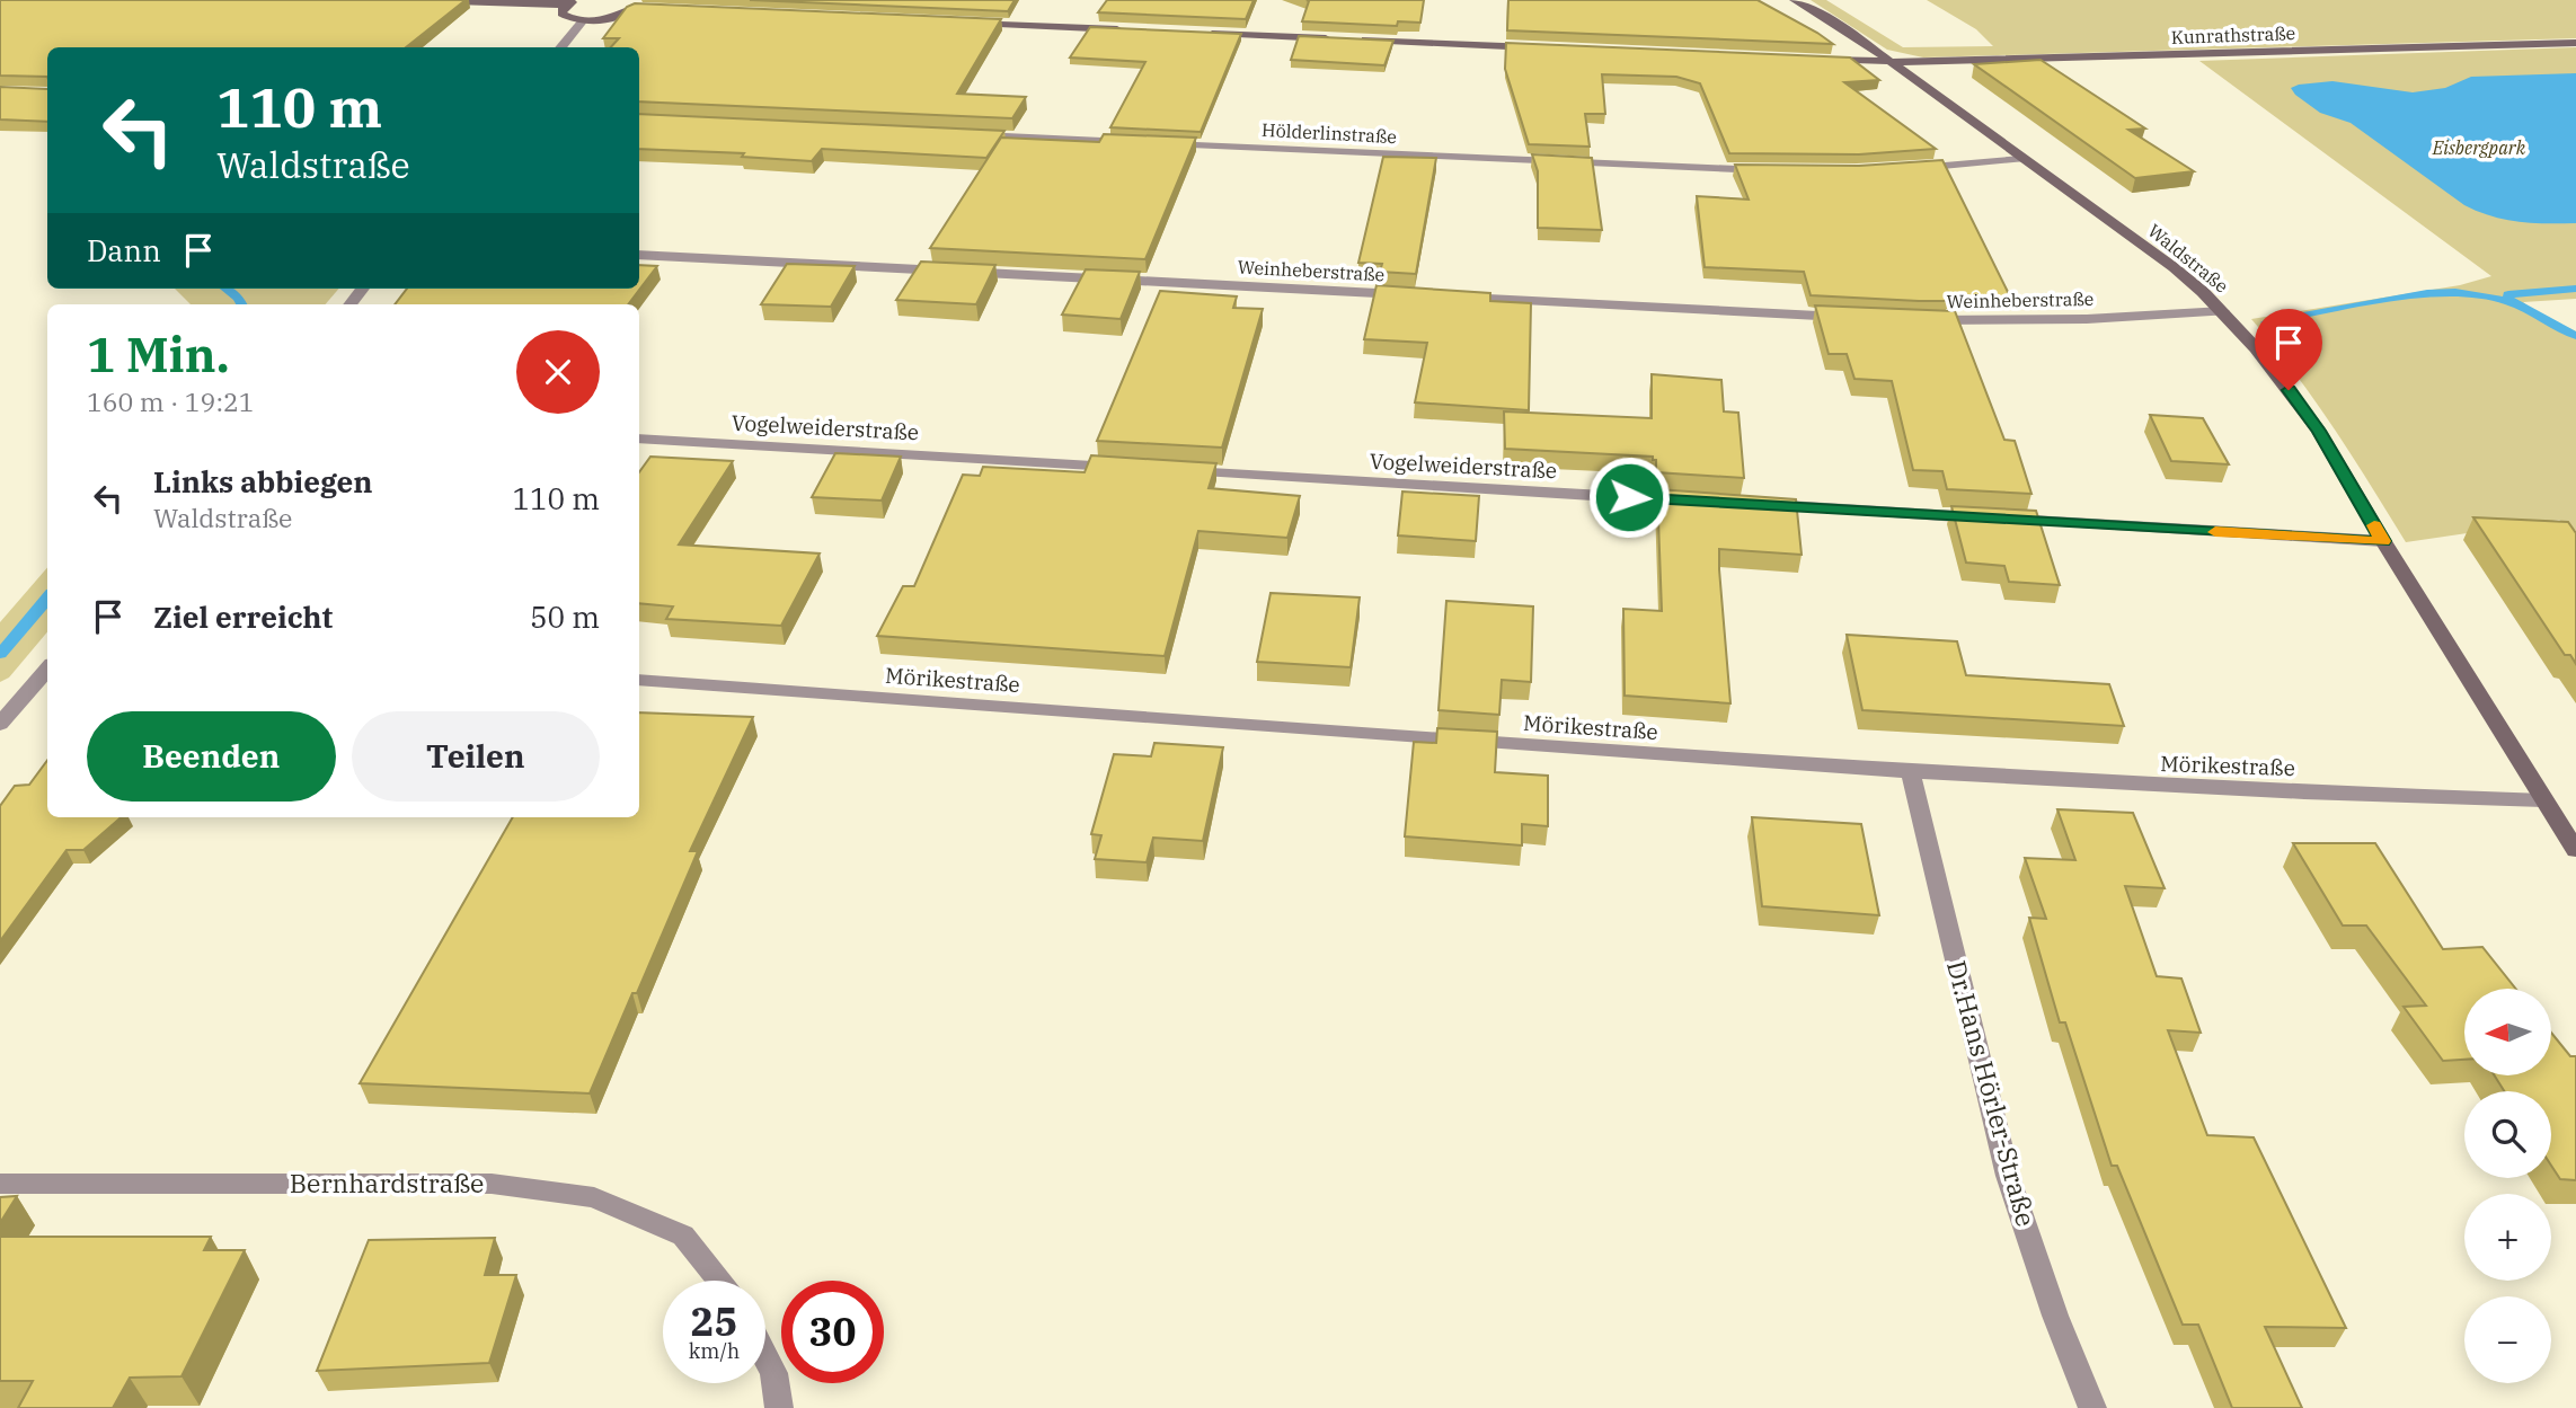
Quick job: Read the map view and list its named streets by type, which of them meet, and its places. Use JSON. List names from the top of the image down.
{
  "streets": {
    "street": [
      "Kunrathstraße",
      "Hölderlinstraße",
      "Waldstraße",
      "Weinheberstraße",
      "Vogelweiderstraße",
      "Mörikestraße",
      "Dr.Hans Hörler-Straße",
      "Bernhardstraße"
    ]
  },
  "crossings": [
    ["Kunrathstraße", "Waldstraße"],
    ["Waldstraße", "Weinheberstraße"],
    ["Waldstraße", "Mörikestraße"],
    ["Mörikestraße", "Dr.Hans Hörler-Straße"]
  ],
  "parks": ["Eisbergpark"],
  "north": "left",
  "page": {
    "turn": ["110 m", "Waldstraße"],
    "then": "Dann",
    "heading": ["1 Min.", "160 m · 19:21"],
    "list": [
      {
        "name": "Links abbiegen",
        "note": "Waldstraße",
        "value": "110 m"
      },
      {
        "name": "Ziel erreicht",
        "value": "50 m"
      }
    ],
    "buttons": ["Beenden", "Teilen"],
    "map_buttons": ["+", "−"],
    "speed": "25 km/h",
    "limit": "30"
  }
}
